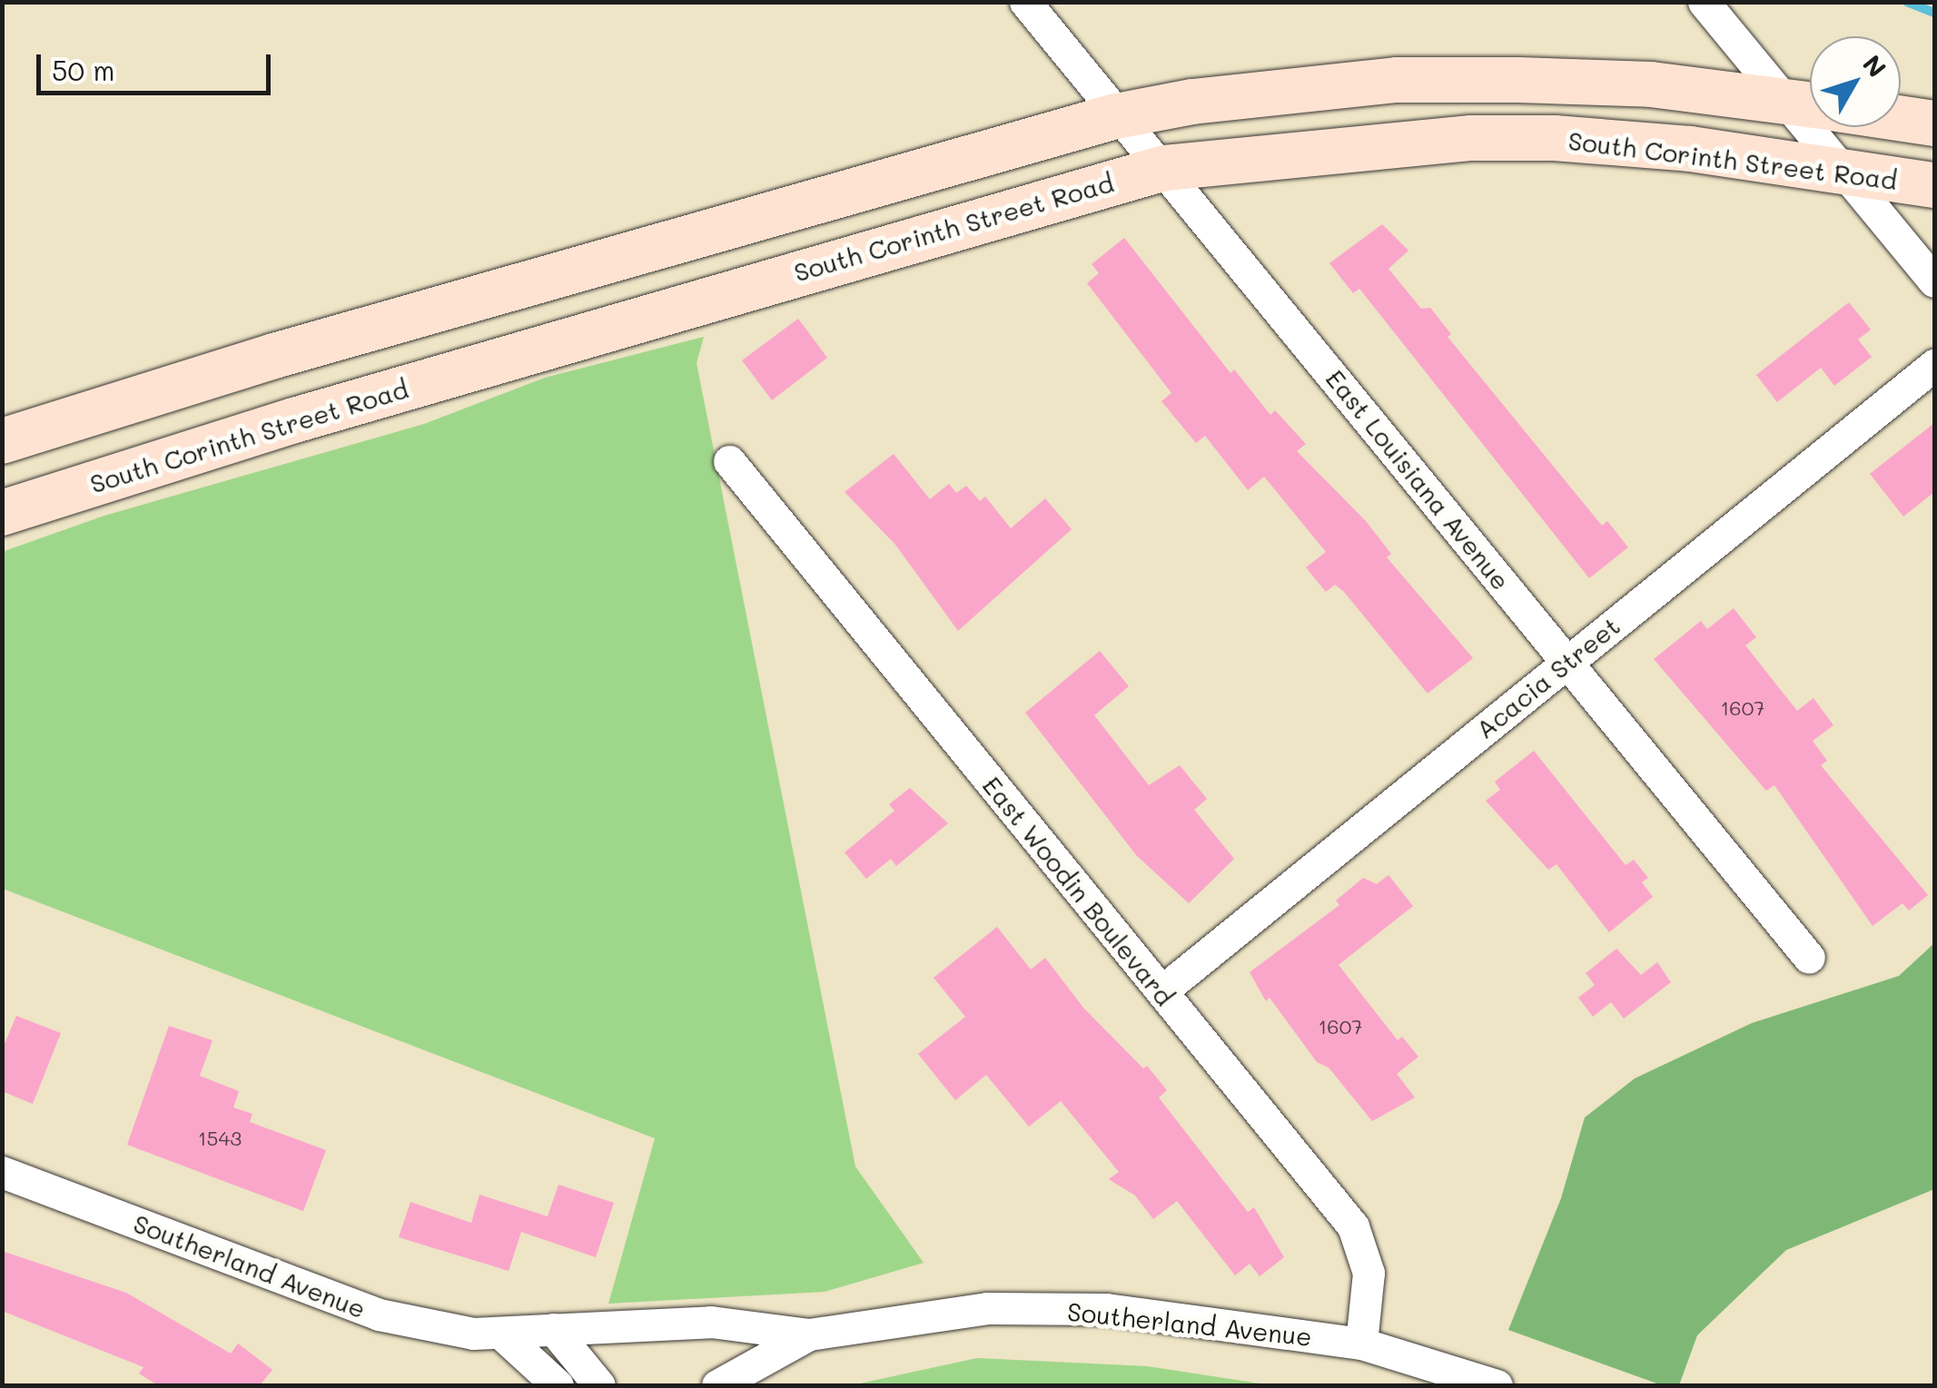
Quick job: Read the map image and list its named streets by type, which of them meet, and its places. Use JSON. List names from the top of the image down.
{
  "streets": {
    "main road": ["South Corinth Street Road"],
    "street": [
      "East Louisiana Avenue",
      "Acacia Street",
      "East Woodin Boulevard",
      "Southerland Avenue"
    ]
  },
  "crossings": [
    ["South Corinth Street Road", "East Louisiana Avenue"],
    ["East Louisiana Avenue", "Acacia Street"],
    ["Acacia Street", "East Woodin Boulevard"],
    ["East Woodin Boulevard", "Southerland Avenue"]
  ],
  "house_numbers": ["1607", "1607", "1543"],
  "scale_bar": "50 m",
  "north": "top right"
}
